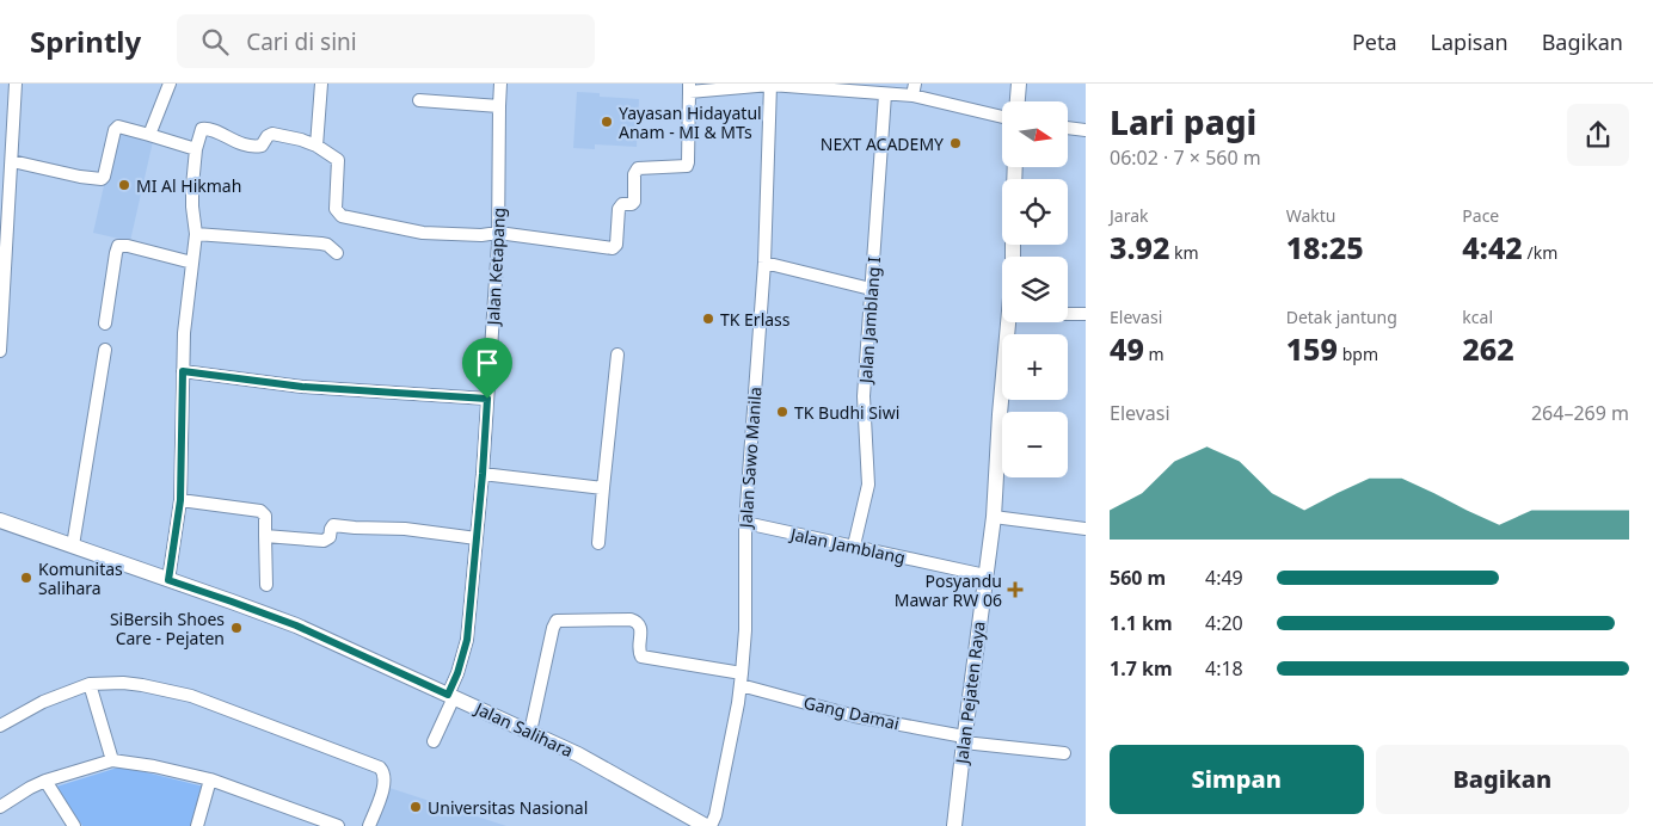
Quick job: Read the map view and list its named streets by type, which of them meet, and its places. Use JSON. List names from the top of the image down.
{
  "streets": {
    "street": [
      "Jalan Ketapang",
      "Jalan Jamblang I",
      "Jalan Sawo Manila",
      "Jalan Jamblang",
      "Jalan Pejaten Raya",
      "Gang Damai",
      "Jalan Salihara"
    ]
  },
  "crossings": [
    ["Jalan Ketapang", "Jalan Salihara"],
    ["Jalan Jamblang I", "Jalan Jamblang"],
    ["Jalan Sawo Manila", "Jalan Jamblang"],
    ["Jalan Sawo Manila", "Gang Damai"],
    ["Jalan Jamblang", "Jalan Pejaten Raya"],
    ["Jalan Pejaten Raya", "Gang Damai"],
    ["Gang Damai", "Jalan Salihara"]
  ],
  "places": {
    "other": [
      "Yayasan Hidayatul Anam - MI & MTs",
      "NEXT ACADEMY",
      "MI Al Hikmah",
      "TK Erlass",
      "TK Budhi Siwi",
      "Komunitas Salihara",
      "SiBersih Shoes Care - Pejaten",
      "Universitas Nasional"
    ],
    "health": ["Posyandu Mawar RW 06"]
  },
  "north": "right",
  "page": {
    "header": "Sprintly",
    "search": "Cari di sini",
    "nav": ["Peta", "Lapisan", "Bagikan"],
    "heading": ["Lari pagi", "06:02 · 7 × 560 m"],
    "map_buttons": ["+", "−"],
    "stats": [
      ["Jarak", "3.92 km"],
      ["Waktu", "18:25"],
      ["Pace", "4:42 /km"],
      ["Elevasi", "49 m"],
      ["Detak jantung", "159 bpm"],
      ["kcal", "262"]
    ],
    "chart": ["Elevasi", "264–269 m"],
    "list": [
      {
        "name": "560 m",
        "note": "4:49"
      },
      {
        "name": "1.1 km",
        "note": "4:20"
      },
      {
        "name": "1.7 km",
        "note": "4:18"
      }
    ],
    "buttons": ["Simpan", "Bagikan"]
  }
}
